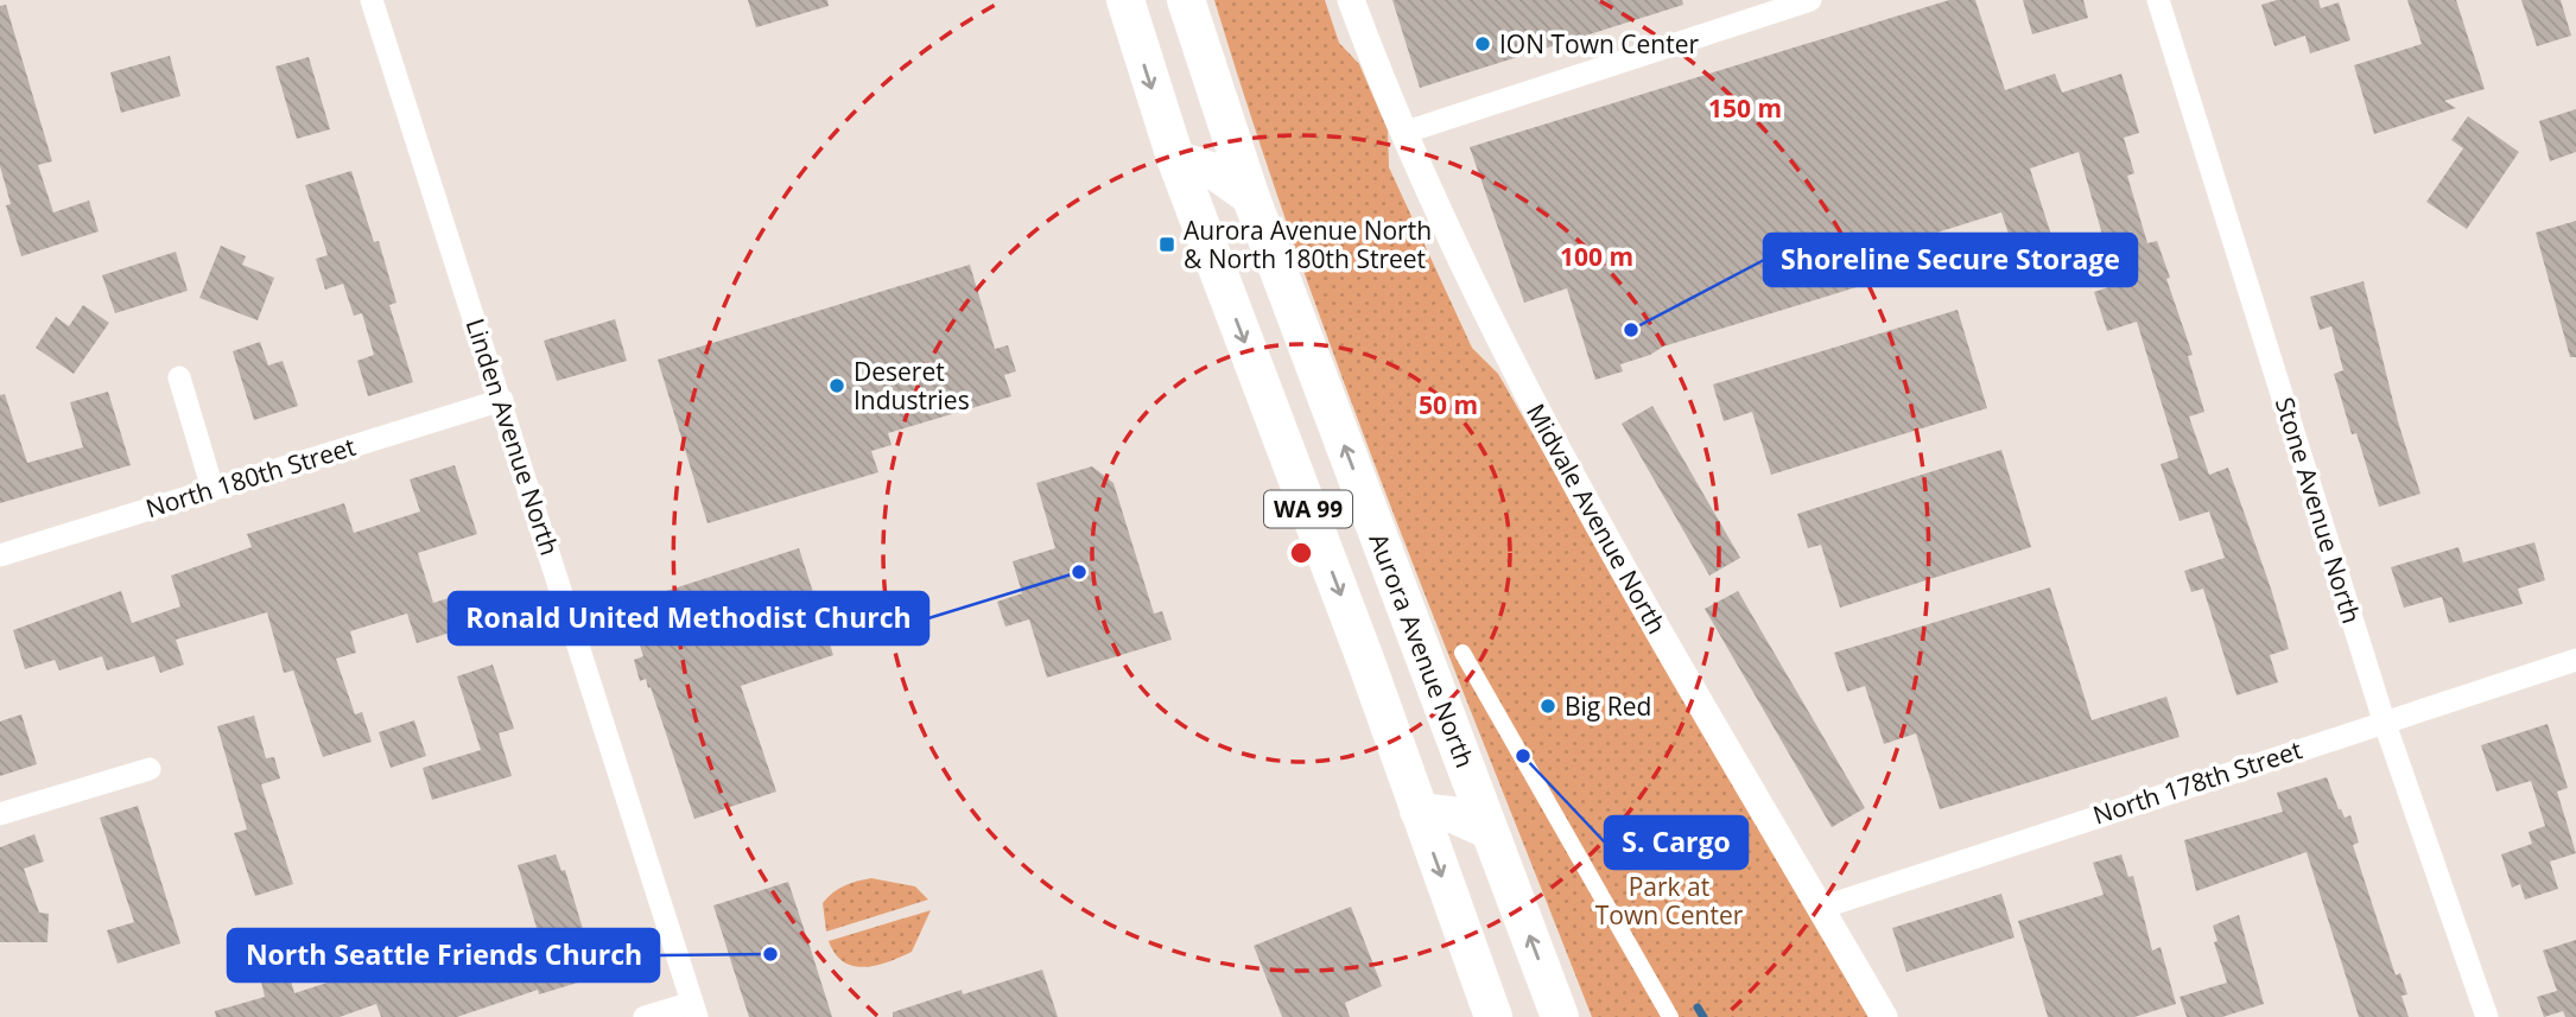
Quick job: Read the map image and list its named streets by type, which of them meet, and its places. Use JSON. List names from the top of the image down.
{
  "streets": {
    "highway": ["WA 99", "Aurora Avenue North"],
    "street": [
      "Linden Avenue North",
      "North 180th Street",
      "Stone Avenue North",
      "Midvale Avenue North",
      "North 178th Street"
    ]
  },
  "crossings": [
    ["Linden Avenue North", "North 180th Street"],
    ["Stone Avenue North", "North 178th Street"],
    ["Midvale Avenue North", "North 178th Street"]
  ],
  "parks": ["Park at Town Center"],
  "places": {
    "other": [
      "ION Town Center",
      "Shoreline Secure Storage",
      "Deseret Industries",
      "Ronald United Methodist Church",
      "Big Red",
      "S. Cargo",
      "North Seattle Friends Church"
    ],
    "transit": ["Aurora Avenue North & North 180th Street"]
  },
  "rings": ["150 m", "100 m", "50 m"]
}
